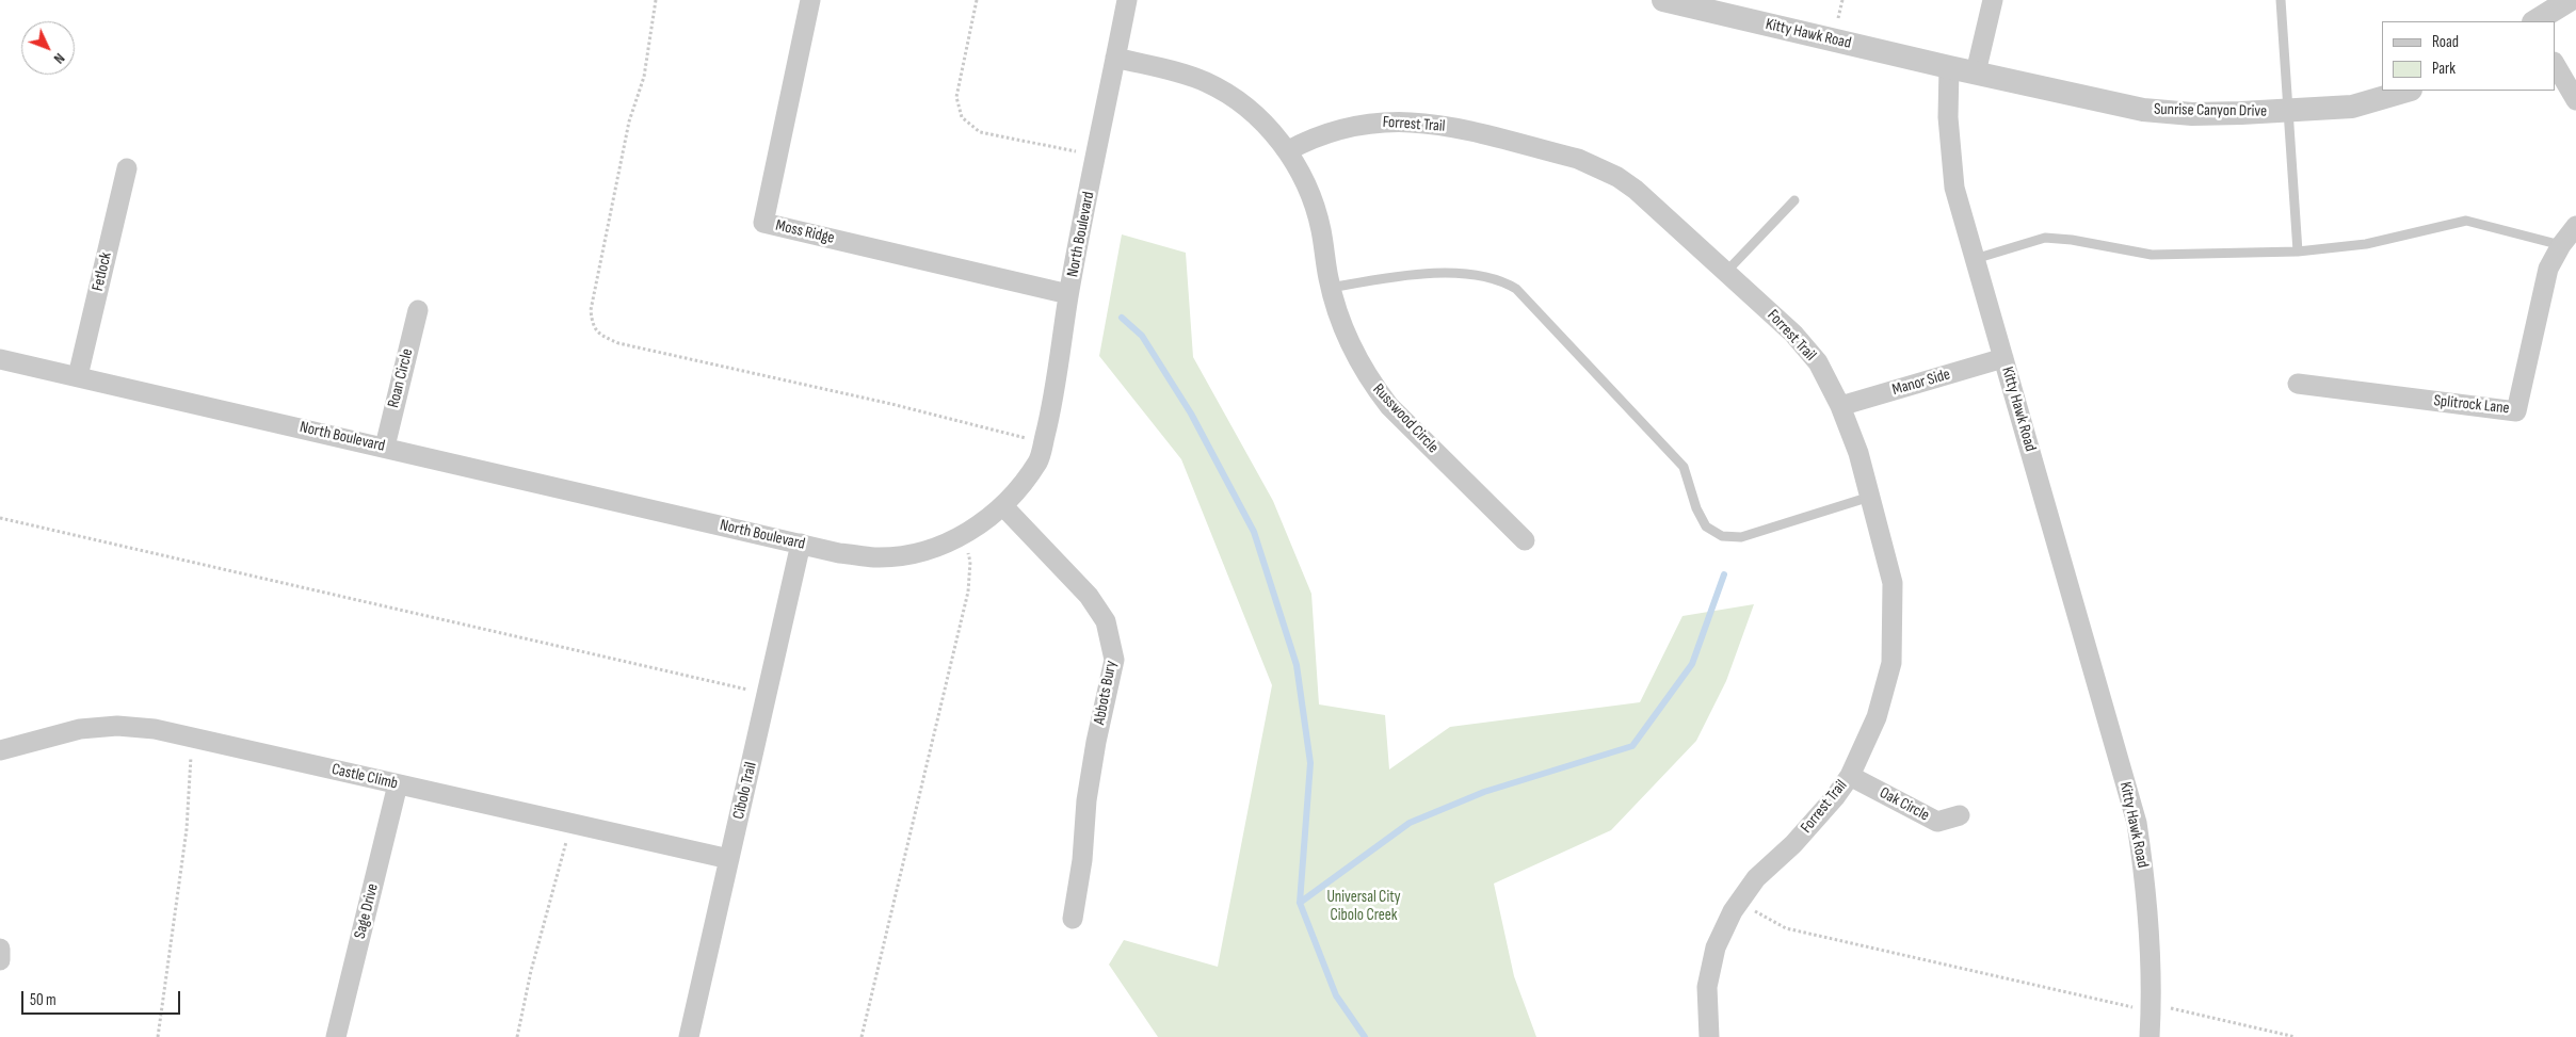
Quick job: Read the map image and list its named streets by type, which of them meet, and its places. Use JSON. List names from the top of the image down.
{
  "streets": {
    "street": [
      "Kitty Hawk Road",
      "Sunrise Canyon Drive",
      "Forrest Trail",
      "Moss Ridge",
      "North Boulevard",
      "Fetlock",
      "Roan Circle",
      "Manor Side",
      "Splitrock Lane",
      "Russwood Circle",
      "Abbots Bury",
      "Castle Climb",
      "Cibolo Trail",
      "Oak Circle",
      "Sage Drive"
    ]
  },
  "crossings": [
    ["Kitty Hawk Road", "Sunrise Canyon Drive"],
    ["Kitty Hawk Road", "Manor Side"],
    ["Forrest Trail", "Manor Side"],
    ["Forrest Trail", "Russwood Circle"],
    ["Forrest Trail", "Oak Circle"],
    ["Moss Ridge", "North Boulevard"],
    ["North Boulevard", "Fetlock"],
    ["North Boulevard", "Roan Circle"],
    ["North Boulevard", "Abbots Bury"],
    ["North Boulevard", "Cibolo Trail"],
    ["Castle Climb", "Cibolo Trail"],
    ["Castle Climb", "Sage Drive"]
  ],
  "parks": ["Universal City Cibolo Creek"],
  "legend": ["Road", "Park"],
  "scale_bar": "50 m",
  "north": "bottom right"
}
